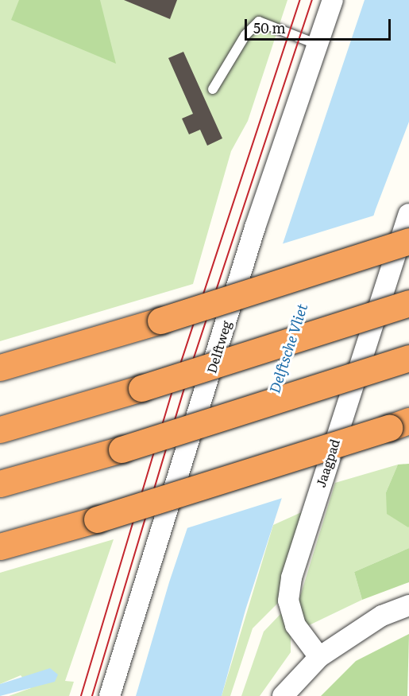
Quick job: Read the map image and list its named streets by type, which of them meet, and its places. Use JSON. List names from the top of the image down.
{
  "streets": {
    "street": ["Delftweg", "Jaagpad"]
  },
  "water": ["Delftsche Vliet"],
  "scale_bar": "50 m"
}
